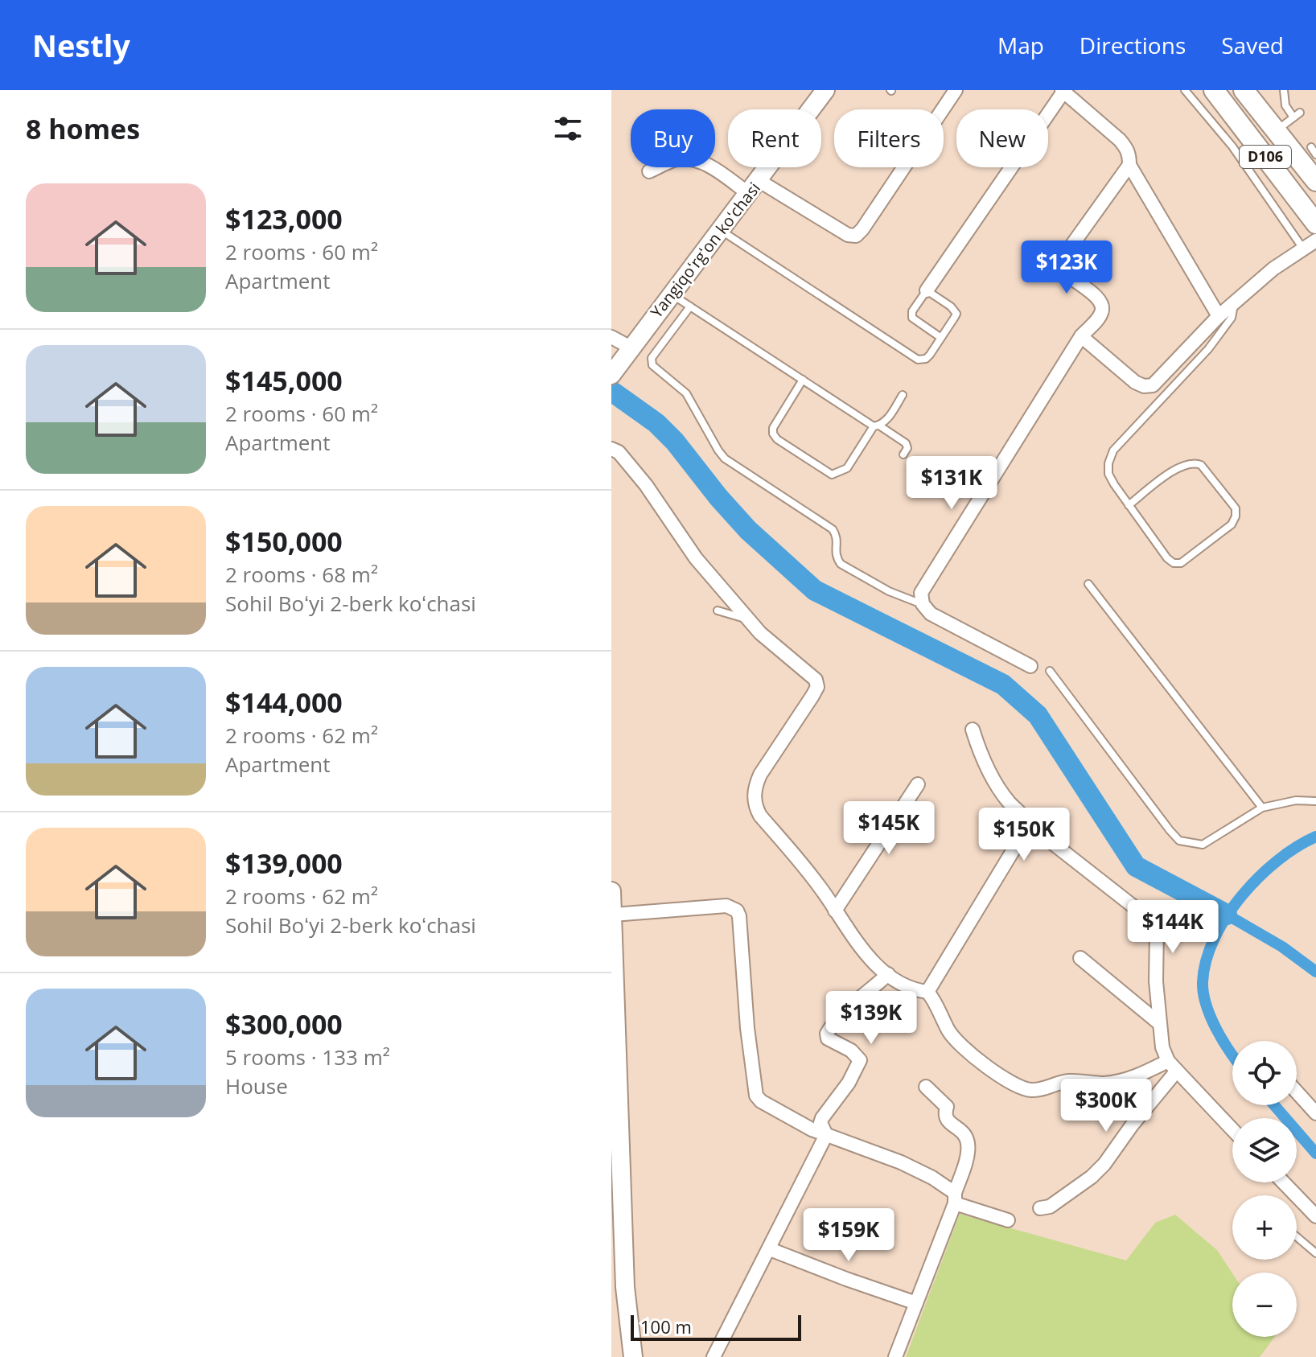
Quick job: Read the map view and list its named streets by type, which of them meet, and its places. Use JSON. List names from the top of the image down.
{
  "streets": {
    "main road": ["D106"],
    "street": ["Yangiqoʻrgʻon koʻchasi"]
  },
  "scale_bar": "100 m",
  "page": {
    "header": "Nestly",
    "nav": ["Map", "Directions", "Saved"],
    "heading": "8 homes",
    "chip": [
      "Buy",
      "Rent",
      "Filters",
      "New"
    ],
    "list": [
      {
        "name": "$123,000",
        "note": "2 rooms · 60 m² · Apartment"
      },
      {
        "name": "$145,000",
        "note": "2 rooms · 60 m² · Apartment"
      },
      {
        "name": "$150,000",
        "note": "2 rooms · 68 m² · Sohil Boʻyi 2-berk koʻchasi"
      },
      {
        "name": "$144,000",
        "note": "2 rooms · 62 m² · Apartment"
      },
      {
        "name": "$139,000",
        "note": "2 rooms · 62 m² · Sohil Boʻyi 2-berk koʻchasi"
      },
      {
        "name": "$300,000",
        "note": "5 rooms · 133 m² · House"
      }
    ],
    "price": [
      "$123K",
      "$131K",
      "$145K",
      "$150K",
      "$144K",
      "$139K",
      "$300K",
      "$159K"
    ],
    "map_buttons": ["+", "−"],
    "scale": "100 m"
  }
}
